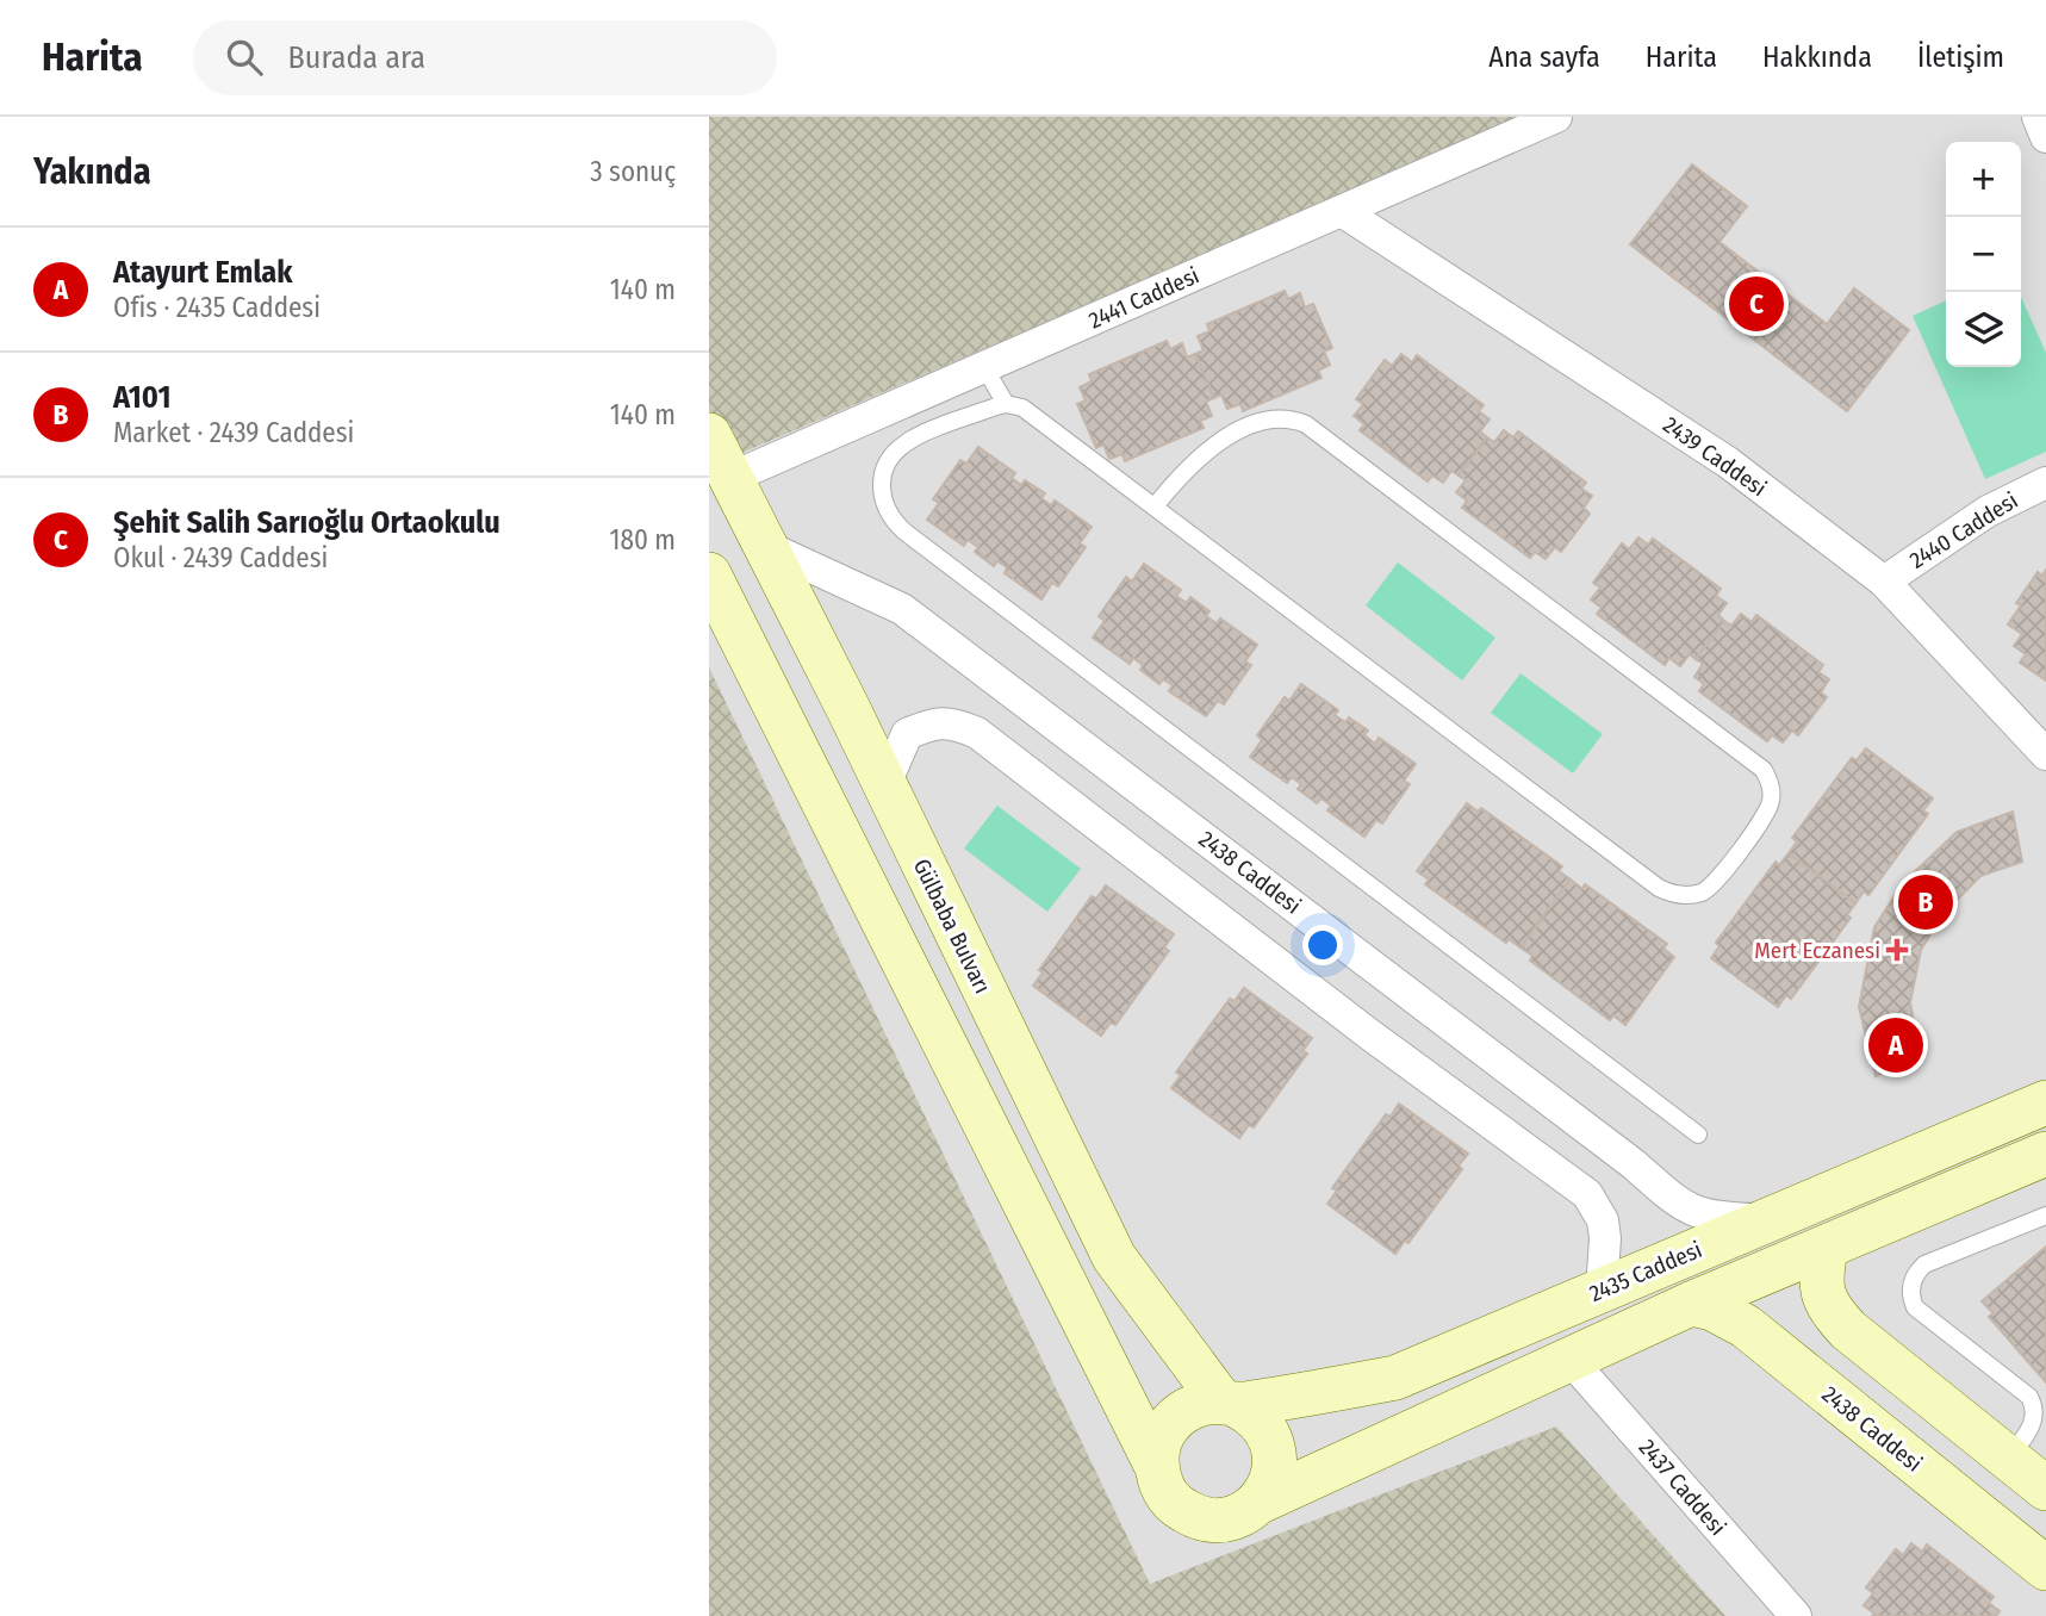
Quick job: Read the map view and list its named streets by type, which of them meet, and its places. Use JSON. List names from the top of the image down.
{
  "streets": {
    "street": [
      "2441 Caddesi",
      "2439 Caddesi",
      "2440 Caddesi",
      "2438 Caddesi",
      "Gülbaba Bulvarı",
      "2435 Caddesi",
      "2437 Caddesi"
    ]
  },
  "crossings": [
    ["2441 Caddesi", "2439 Caddesi"],
    ["2441 Caddesi", "Gülbaba Bulvarı"],
    ["2439 Caddesi", "2440 Caddesi"],
    ["2438 Caddesi", "Gülbaba Bulvarı"],
    ["2438 Caddesi", "2435 Caddesi"],
    ["Gülbaba Bulvarı", "2435 Caddesi"],
    ["2435 Caddesi", "2437 Caddesi"]
  ],
  "places": {
    "health": ["Mert Eczanesi"]
  },
  "page": {
    "header": "Harita",
    "search": "Burada ara",
    "nav": [
      "Ana sayfa",
      "Harita",
      "Hakkında",
      "İletişim"
    ],
    "heading": ["Yakında", "3 sonuç"],
    "map_buttons": ["+", "−"],
    "list": [
      {
        "mark": "A",
        "name": "Atayurt Emlak",
        "note": "Ofis · 2435 Caddesi",
        "value": "140 m"
      },
      {
        "mark": "B",
        "name": "A101",
        "note": "Market · 2439 Caddesi",
        "value": "140 m"
      },
      {
        "mark": "C",
        "name": "Şehit Salih Sarıoğlu Ortaokulu",
        "note": "Okul · 2439 Caddesi",
        "value": "180 m"
      }
    ],
    "pins": ["C", "B", "A"]
  }
}
